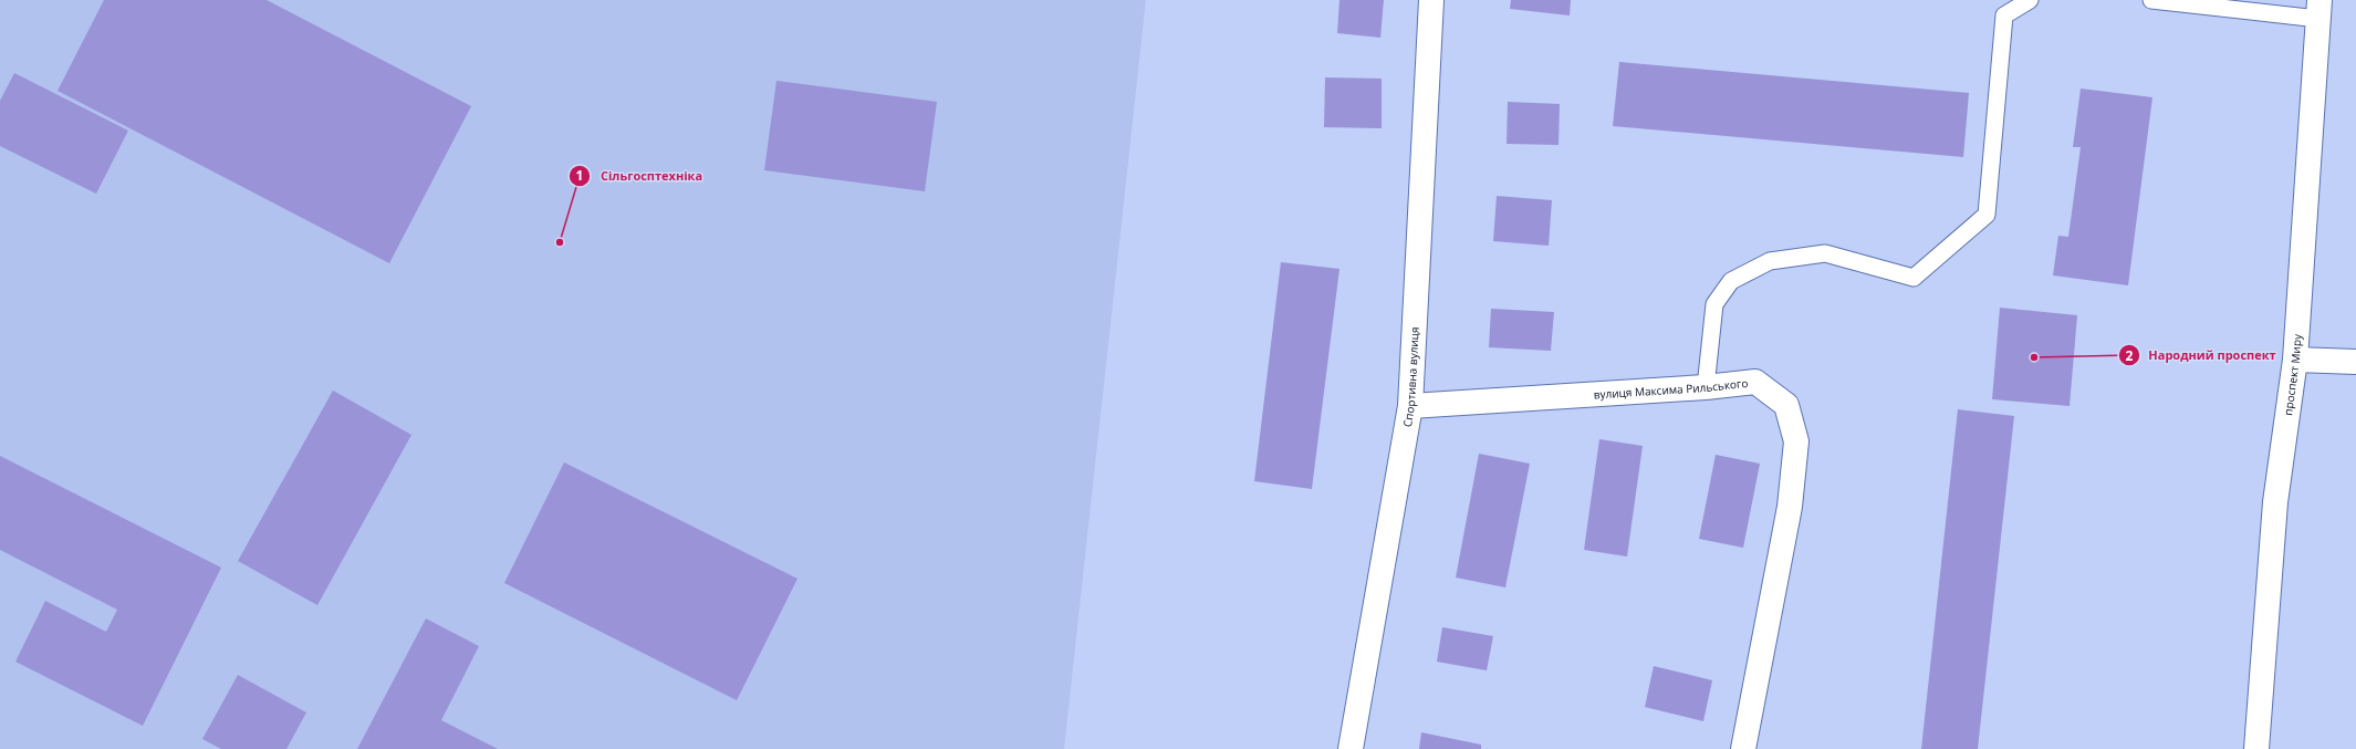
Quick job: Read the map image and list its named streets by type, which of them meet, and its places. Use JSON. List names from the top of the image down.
{
  "streets": {
    "street": ["проспект Миру", "Спортивна вулиця", "вулиця Максима Рильського"]
  },
  "crossings": [
    ["Спортивна вулиця", "вулиця Максима Рильського"]
  ],
  "places": ["Сільгосптехніка", "Народний проспект"]
}
